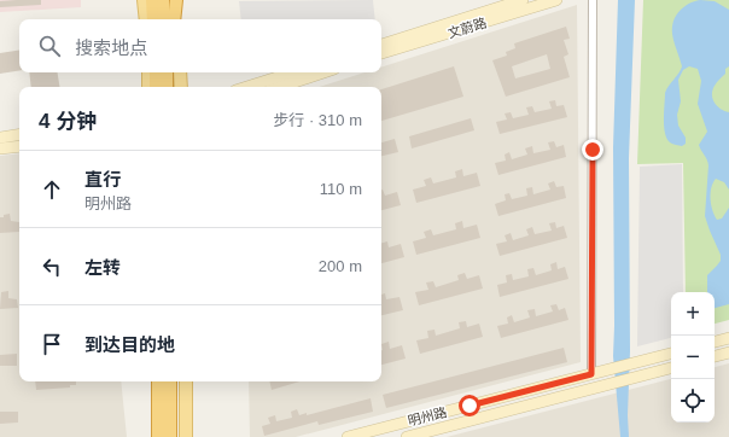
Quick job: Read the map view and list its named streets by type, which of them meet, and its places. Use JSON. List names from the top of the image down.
{
  "streets": {
    "main road": ["文蔚路", "明州路"]
  },
  "page": {
    "search": "搜索地点",
    "heading": ["4 分钟", "步行 · 310 m"],
    "list": [
      ["直行", "明州路", "110 m"],
      ["左转", "200 m"],
      "到达目的地"
    ],
    "map_buttons": ["+", "−"]
  }
}
